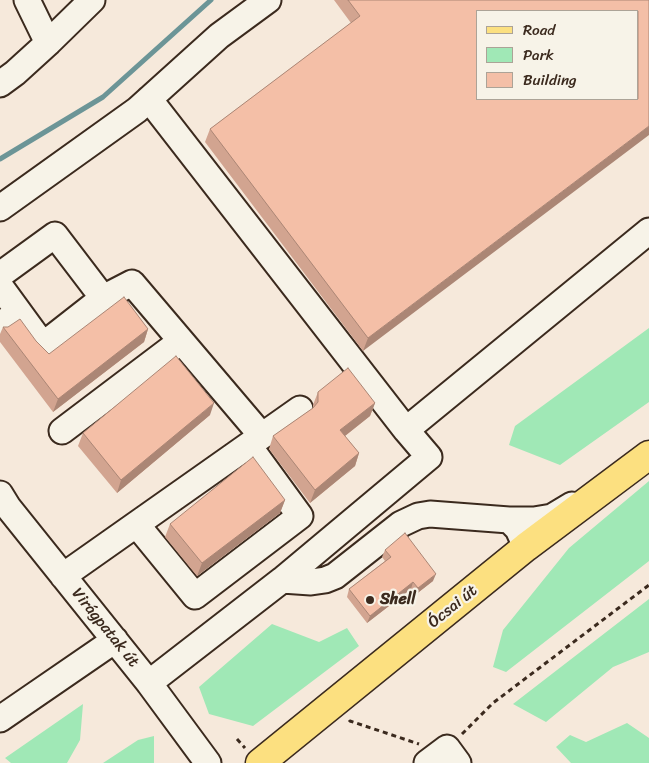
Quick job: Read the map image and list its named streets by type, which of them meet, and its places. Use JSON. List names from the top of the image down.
{
  "streets": {
    "main road": ["Ócsai út"],
    "street": ["Virágpatak út"]
  },
  "places": ["Shell"],
  "legend": ["Road", "Park", "Building"]
}
